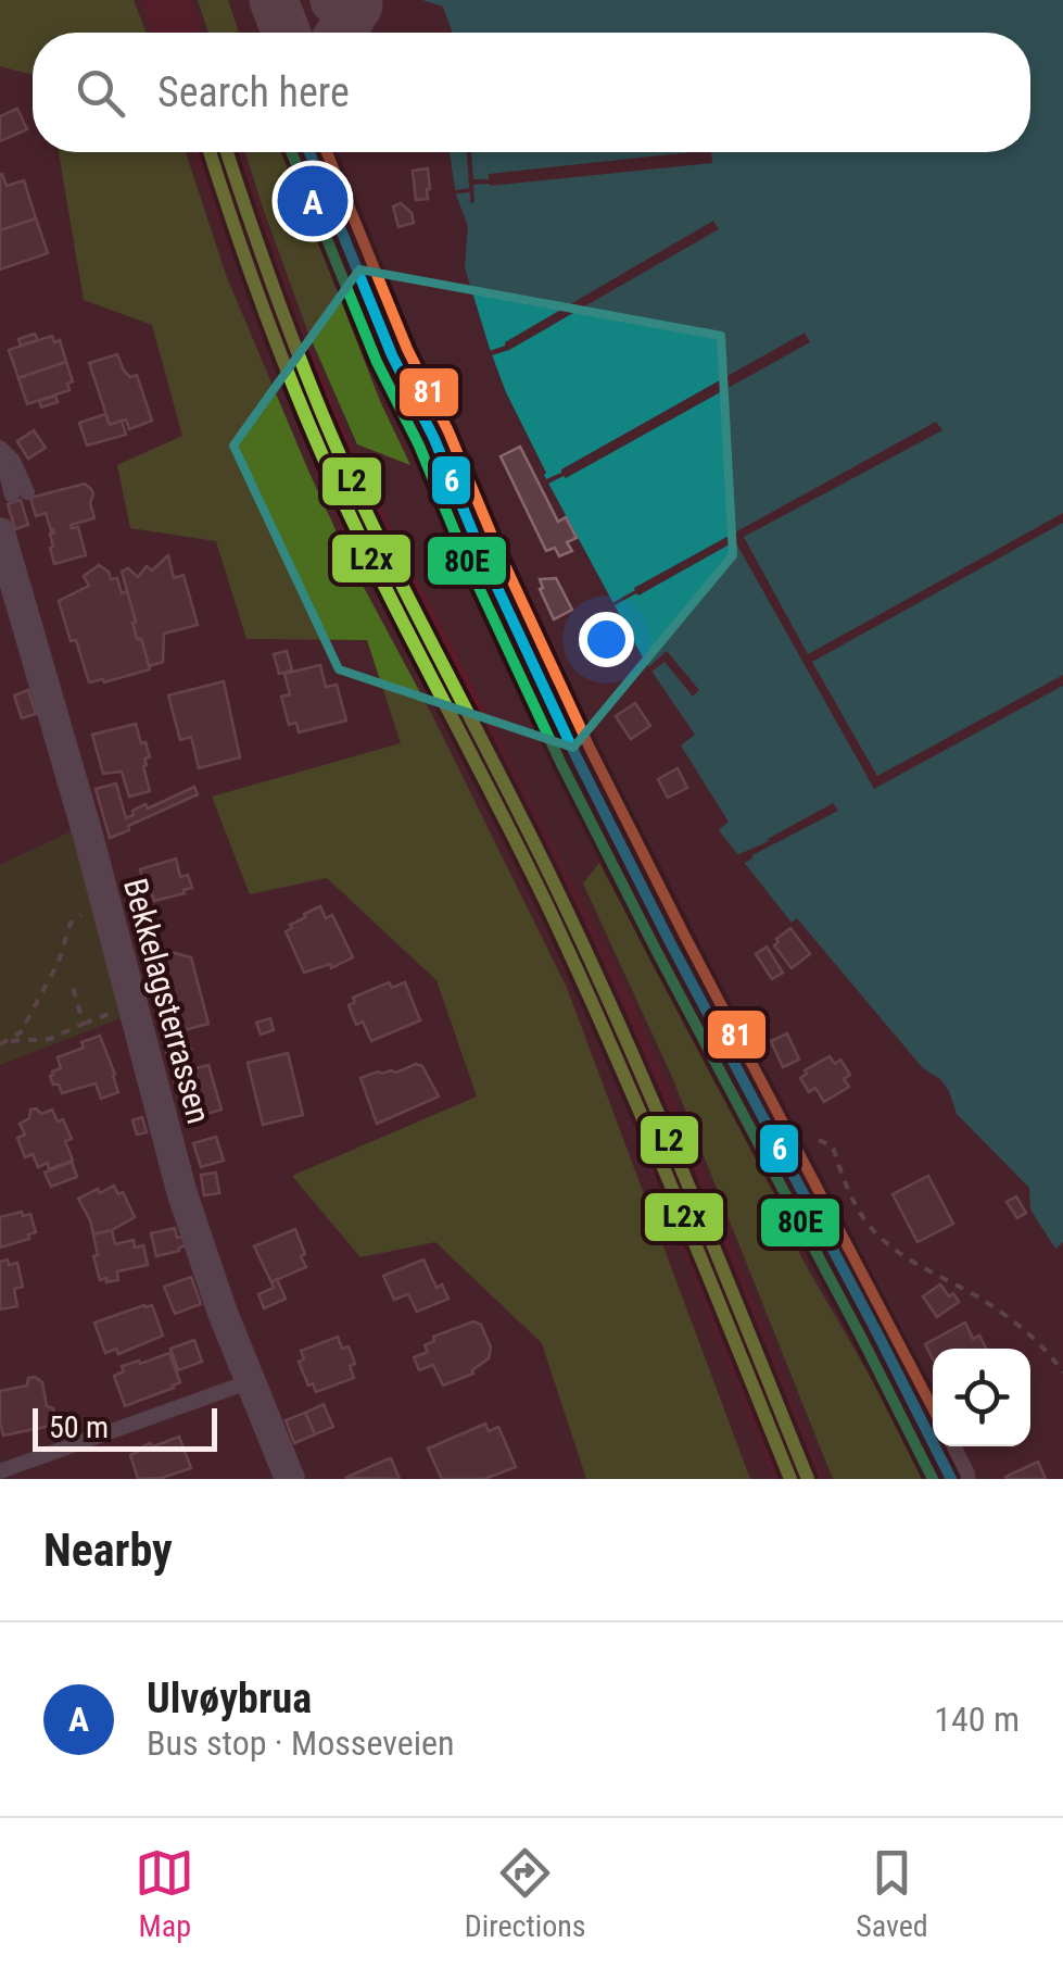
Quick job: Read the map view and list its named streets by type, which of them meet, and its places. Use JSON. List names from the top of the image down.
{
  "streets": {
    "street": ["Bekkelagsterrassen"]
  },
  "lines": [
    "transit line L2",
    "transit line L2x",
    "transit line 6",
    "transit line 80E",
    "transit line 81"
  ],
  "scale_bar": "50 m",
  "page": {
    "search": "Search here",
    "pins": "A",
    "scale": "50 m",
    "heading": "Nearby",
    "list": [
      {
        "mark": "A",
        "name": "Ulvøybrua",
        "note": "Bus stop · Mosseveien",
        "value": "140 m"
      }
    ],
    "nav": ["Map", "Directions", "Saved"]
  }
}
